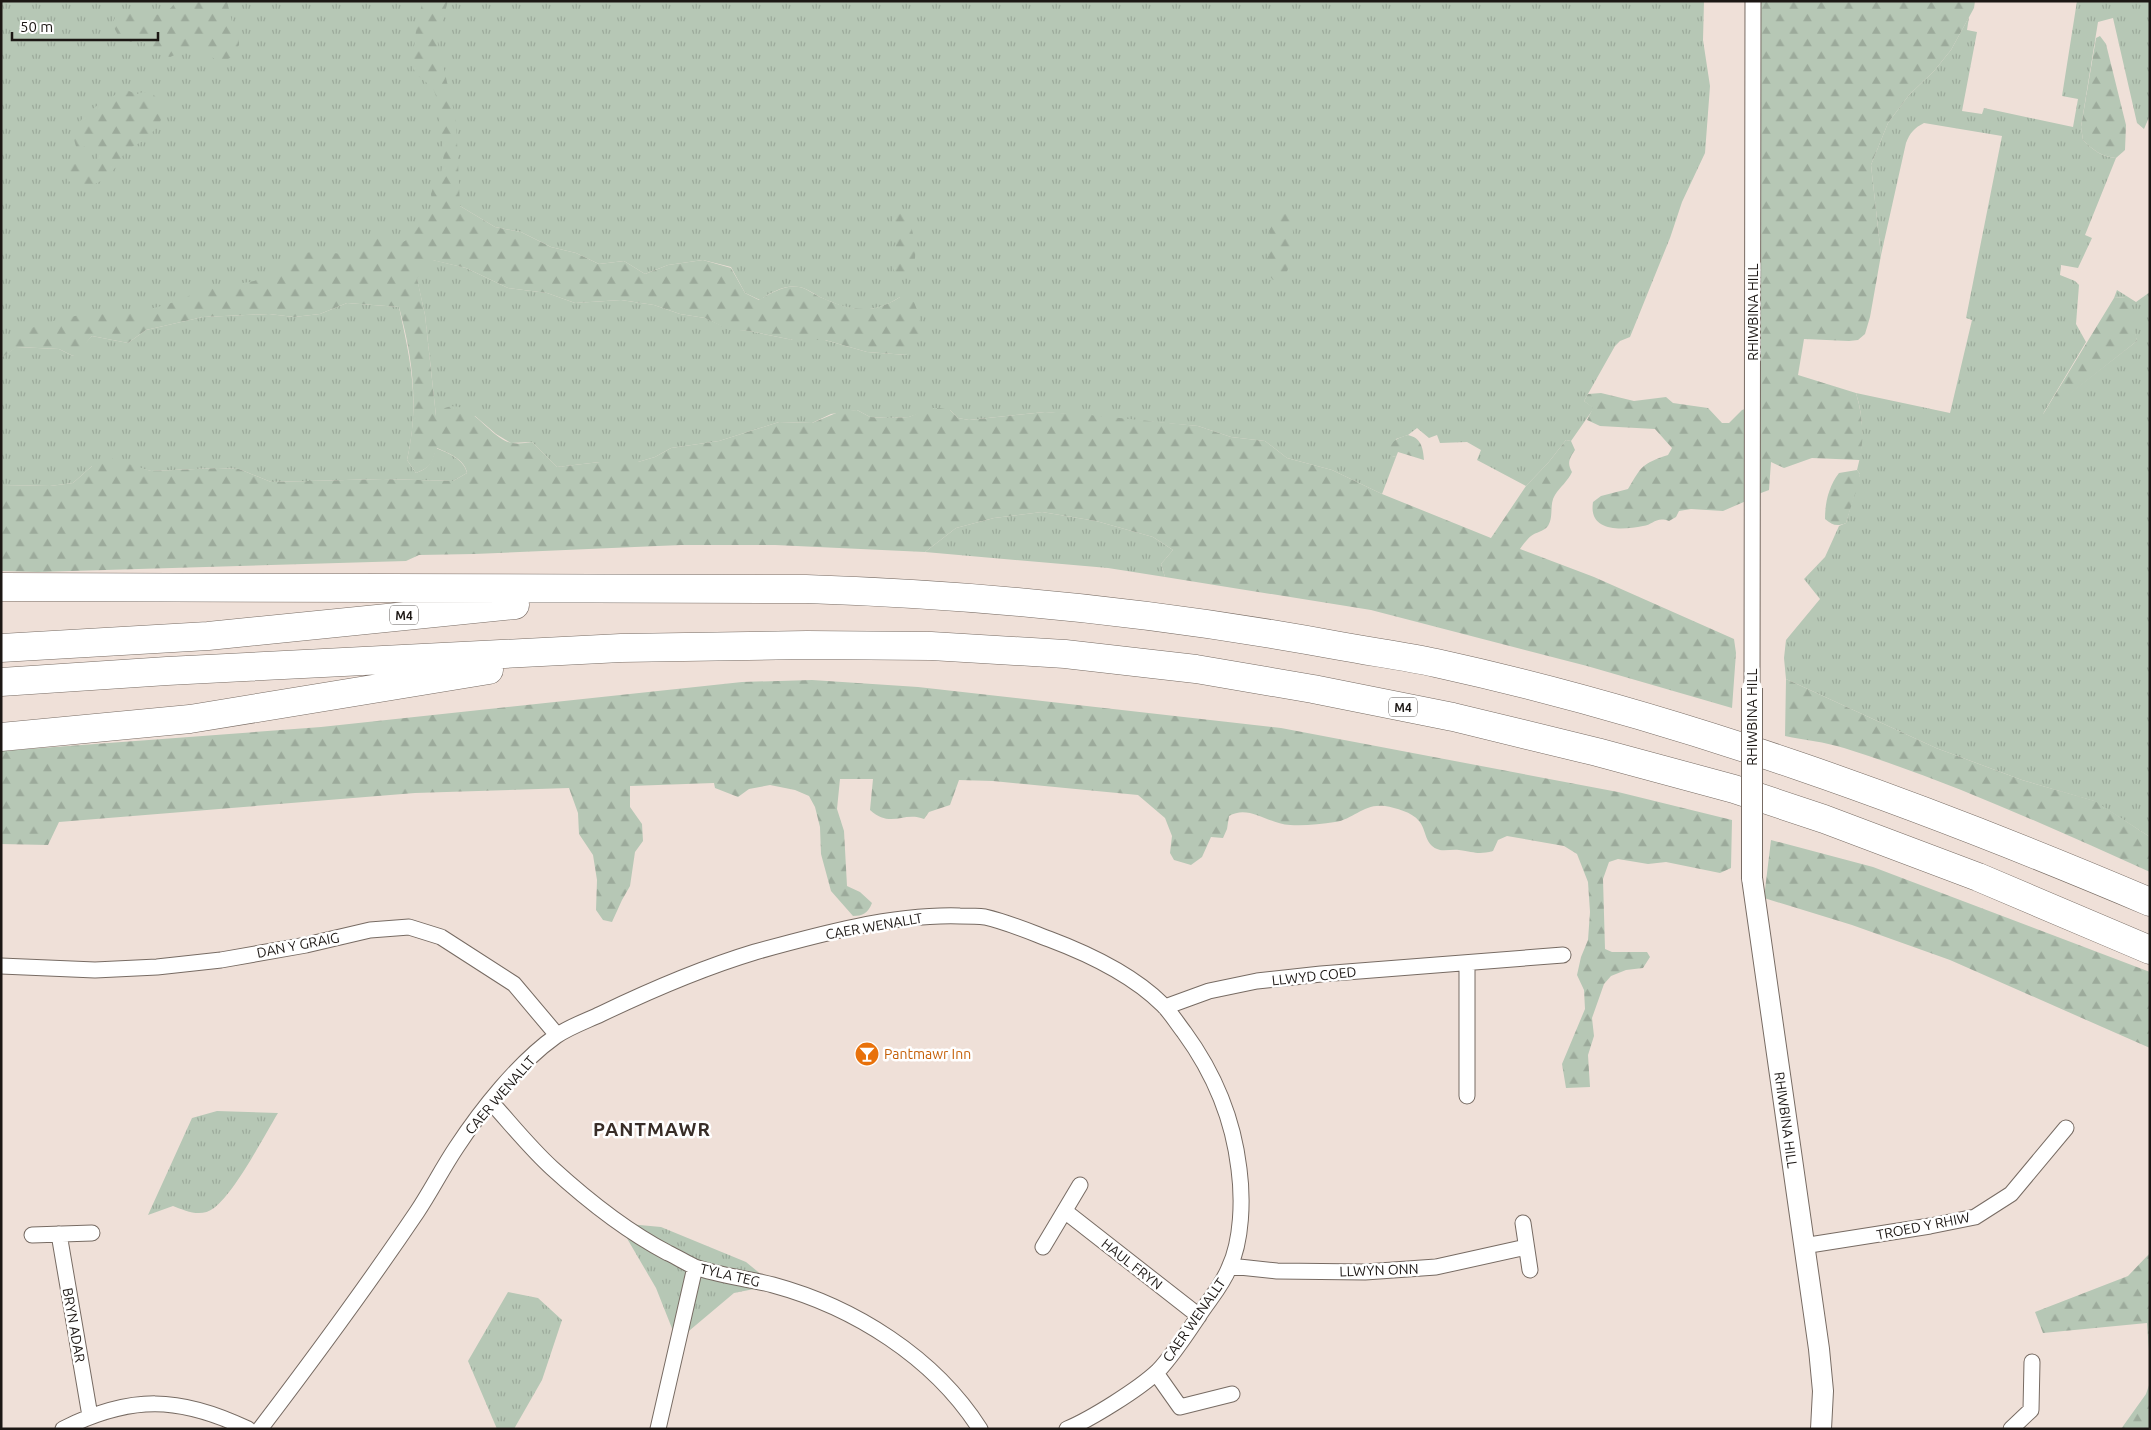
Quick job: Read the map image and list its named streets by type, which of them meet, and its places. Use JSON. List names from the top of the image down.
{
  "streets": {
    "highway": ["M4"],
    "street": [
      "RHIWBINA HILL",
      "CAER WENALLT",
      "DAN Y GRAIG",
      "LLWYD COED",
      "TROED Y RHIW",
      "HAUL FRYN",
      "LLWYN ONN",
      "TYLA TEG",
      "BRYN ADAR"
    ]
  },
  "crossings": [
    ["RHIWBINA HILL", "TROED Y RHIW"],
    ["CAER WENALLT", "DAN Y GRAIG"],
    ["CAER WENALLT", "LLWYD COED"],
    ["CAER WENALLT", "HAUL FRYN"],
    ["CAER WENALLT", "LLWYN ONN"],
    ["CAER WENALLT", "TYLA TEG"]
  ],
  "districts": ["PANTMAWR"],
  "places": {
    "bar": ["Pantmawr Inn"]
  },
  "scale_bar": "50 m"
}
